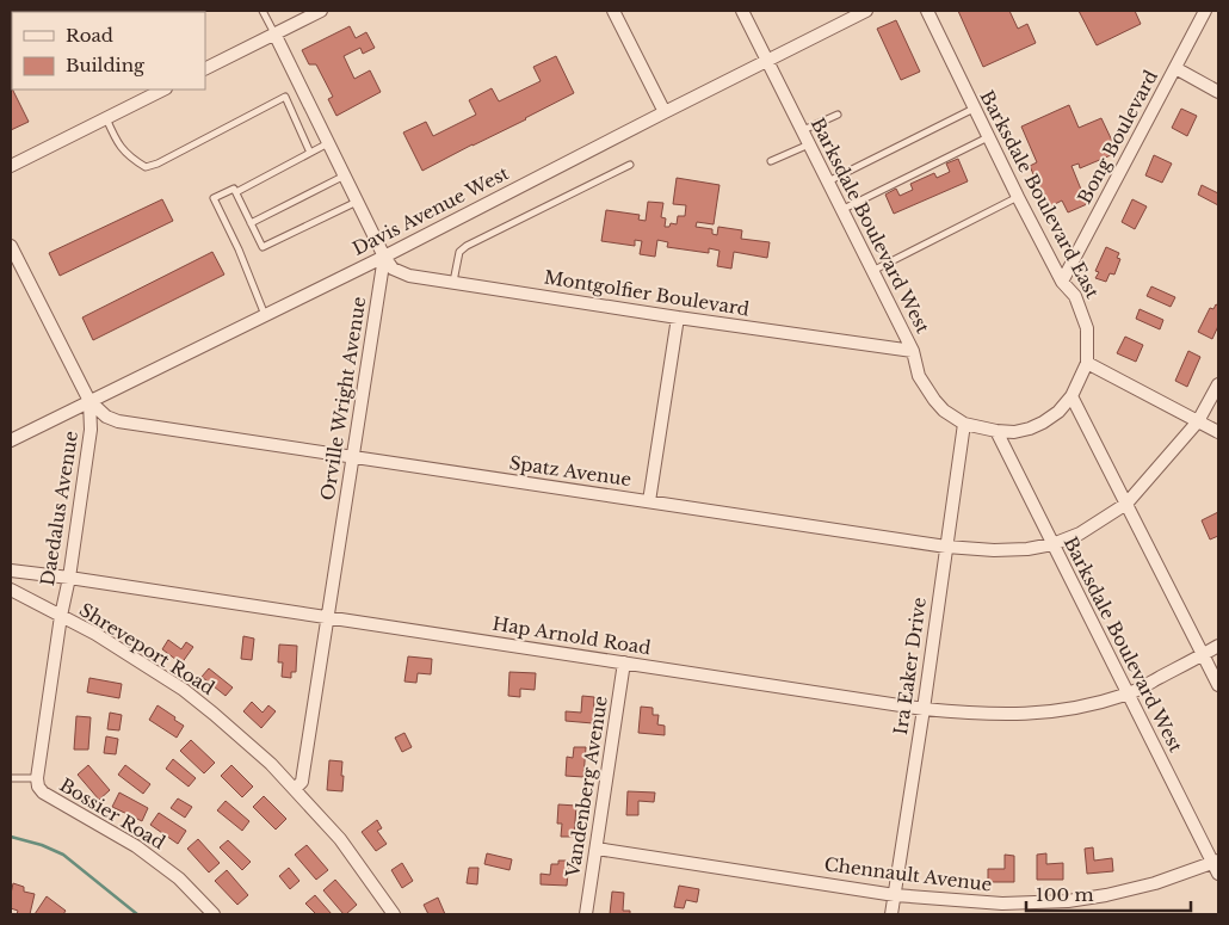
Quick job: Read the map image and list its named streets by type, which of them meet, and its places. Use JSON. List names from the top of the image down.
{
  "streets": {
    "street": [
      "Bong Boulevard",
      "Barksdale Boulevard East",
      "Davis Avenue West",
      "Barksdale Boulevard West",
      "Montgolfier Boulevard",
      "Orville Wright Avenue",
      "Spatz Avenue",
      "Daedalus Avenue",
      "Hap Arnold Road",
      "Shreveport Road",
      "Ira Eaker Drive",
      "Vandenberg Avenue",
      "Bossier Road",
      "Chennault Avenue"
    ]
  },
  "crossings": [
    ["Bong Boulevard", "Barksdale Boulevard East"],
    ["Davis Avenue West", "Barksdale Boulevard West"],
    ["Davis Avenue West", "Montgolfier Boulevard"],
    ["Davis Avenue West", "Orville Wright Avenue"],
    ["Davis Avenue West", "Spatz Avenue"],
    ["Davis Avenue West", "Daedalus Avenue"],
    ["Barksdale Boulevard West", "Montgolfier Boulevard"],
    ["Barksdale Boulevard West", "Spatz Avenue"],
    ["Barksdale Boulevard West", "Hap Arnold Road"],
    ["Barksdale Boulevard West", "Ira Eaker Drive"],
    ["Barksdale Boulevard West", "Chennault Avenue"],
    ["Montgolfier Boulevard", "Orville Wright Avenue"],
    ["Orville Wright Avenue", "Spatz Avenue"],
    ["Orville Wright Avenue", "Hap Arnold Road"],
    ["Orville Wright Avenue", "Shreveport Road"],
    ["Spatz Avenue", "Daedalus Avenue"],
    ["Spatz Avenue", "Ira Eaker Drive"],
    ["Daedalus Avenue", "Hap Arnold Road"],
    ["Daedalus Avenue", "Shreveport Road"],
    ["Daedalus Avenue", "Bossier Road"],
    ["Hap Arnold Road", "Ira Eaker Drive"],
    ["Hap Arnold Road", "Vandenberg Avenue"],
    ["Ira Eaker Drive", "Chennault Avenue"],
    ["Vandenberg Avenue", "Chennault Avenue"]
  ],
  "legend": ["Road", "Building"],
  "scale_bar": "100 m"
}
